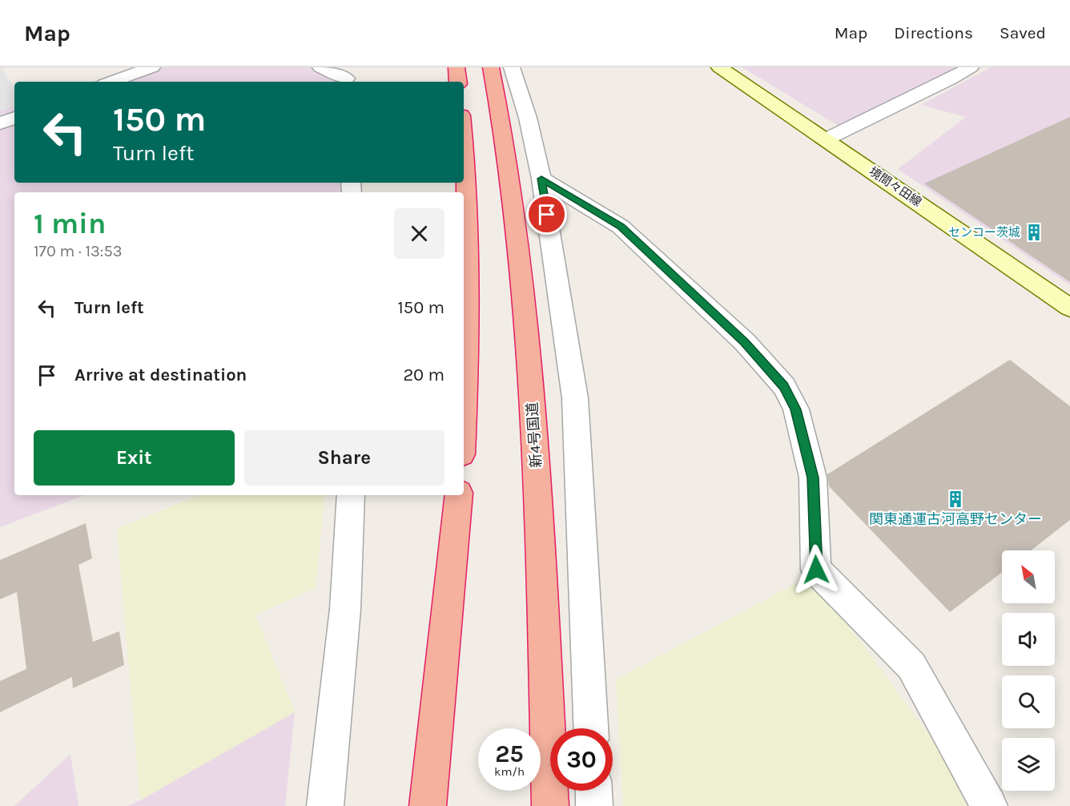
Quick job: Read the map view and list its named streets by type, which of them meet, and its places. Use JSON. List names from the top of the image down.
{
  "streets": {
    "highway": ["新4号国道"],
    "main road": ["境間々田線"]
  },
  "places": {
    "building": ["センコー茨城", "関東通運古河高野センター"]
  },
  "north": "top left",
  "page": {
    "header": "Map",
    "nav": ["Map", "Directions", "Saved"],
    "turn": ["150 m", "Turn left"],
    "heading": ["1 min", "170 m · 13:53"],
    "list": [
      {
        "name": "Turn left",
        "value": "150 m"
      },
      {
        "name": "Arrive at destination",
        "value": "20 m"
      }
    ],
    "buttons": ["Exit", "Share"],
    "speed": "25 km/h",
    "limit": "30"
  }
}
